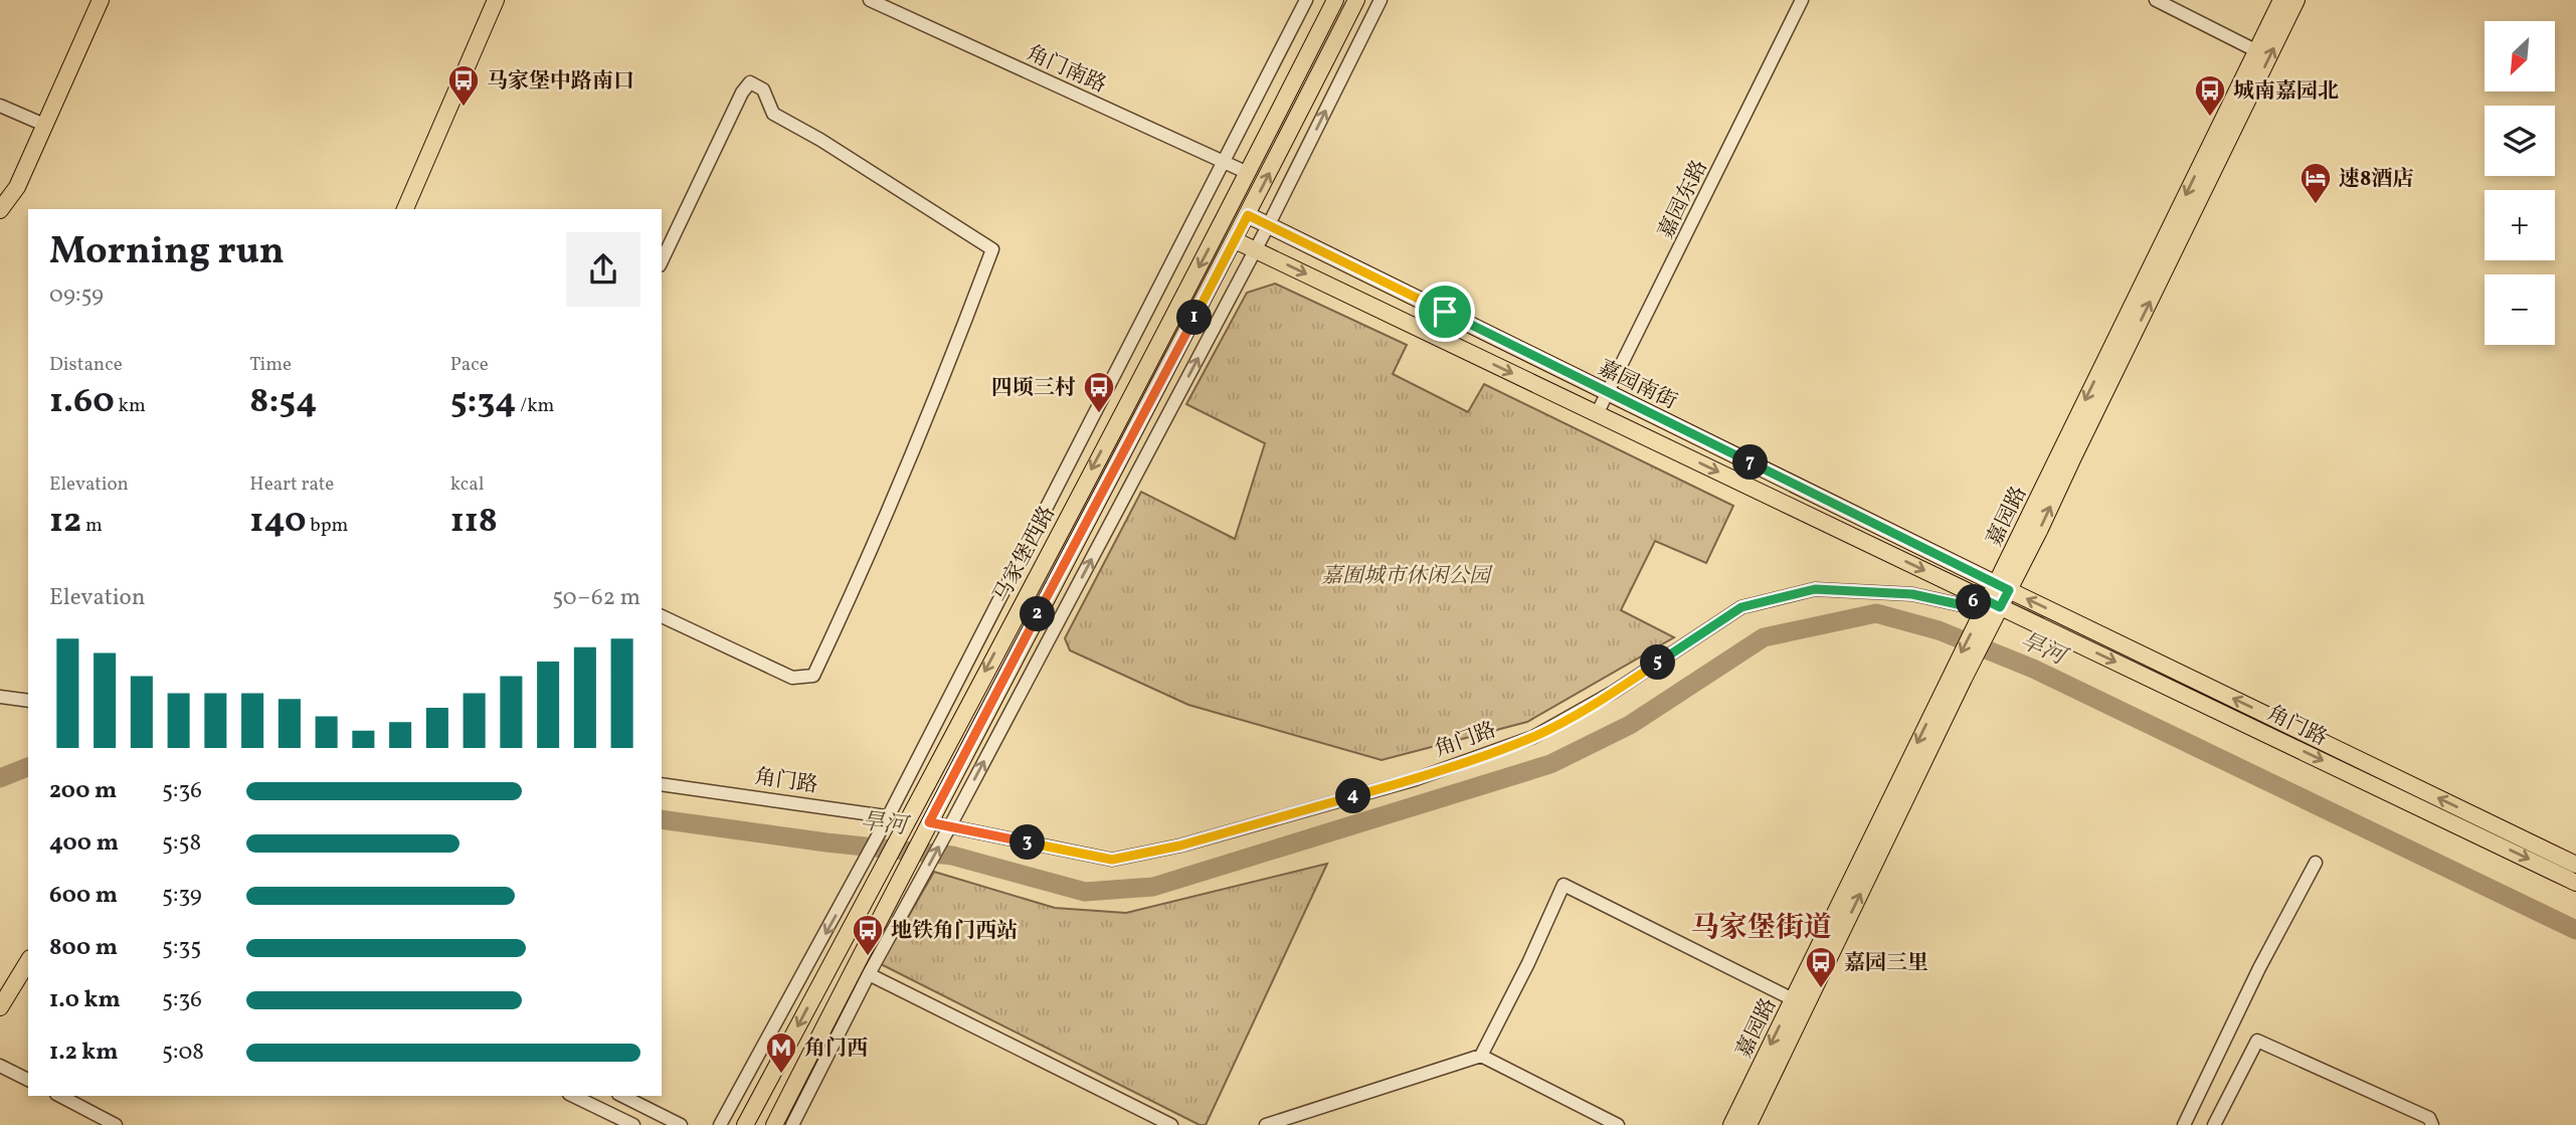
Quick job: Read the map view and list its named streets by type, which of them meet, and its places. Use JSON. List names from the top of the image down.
{
  "streets": {
    "main road": [
      "嘉园南街",
      "嘉园路",
      "马家堡西路",
      "角门路"
    ],
    "street": ["角门南路", "嘉园东路"]
  },
  "crossings": [
    ["角门南路", "马家堡西路"],
    ["嘉园东路", "嘉园南街"],
    ["嘉园南街", "嘉园路"],
    ["嘉园南街", "马家堡西路"],
    ["嘉园南街", "角门路"],
    ["嘉园路", "角门路"],
    ["马家堡西路", "角门路"]
  ],
  "districts": ["马家堡街道"],
  "water": ["旱河"],
  "parks": ["嘉囿城市休闲公园"],
  "places": {
    "bus stop": [
      "马家堡中路南口",
      "城南嘉园北",
      "四顷三村",
      "地铁角门西站",
      "嘉园三里"
    ],
    "hotel": ["速8酒店"],
    "metro station": ["角门西"]
  },
  "north": "bottom left",
  "page": {
    "map_buttons": ["+", "−"],
    "heading": ["Morning run", "09:59"],
    "pins": [
      "1",
      "7",
      "6",
      "2",
      "5",
      "4",
      "3"
    ],
    "stats": [
      ["Distance", "1.60 km"],
      ["Time", "8:54"],
      ["Pace", "5:34 /km"],
      ["Elevation", "12 m"],
      ["Heart rate", "140 bpm"],
      ["kcal", "118"]
    ],
    "chart": ["Elevation", "50–62 m"],
    "list": [
      {
        "name": "200 m",
        "note": "5:36"
      },
      {
        "name": "400 m",
        "note": "5:58"
      },
      {
        "name": "600 m",
        "note": "5:39"
      },
      {
        "name": "800 m",
        "note": "5:35"
      },
      {
        "name": "1.0 km",
        "note": "5:36"
      },
      {
        "name": "1.2 km",
        "note": "5:08"
      }
    ]
  }
}
